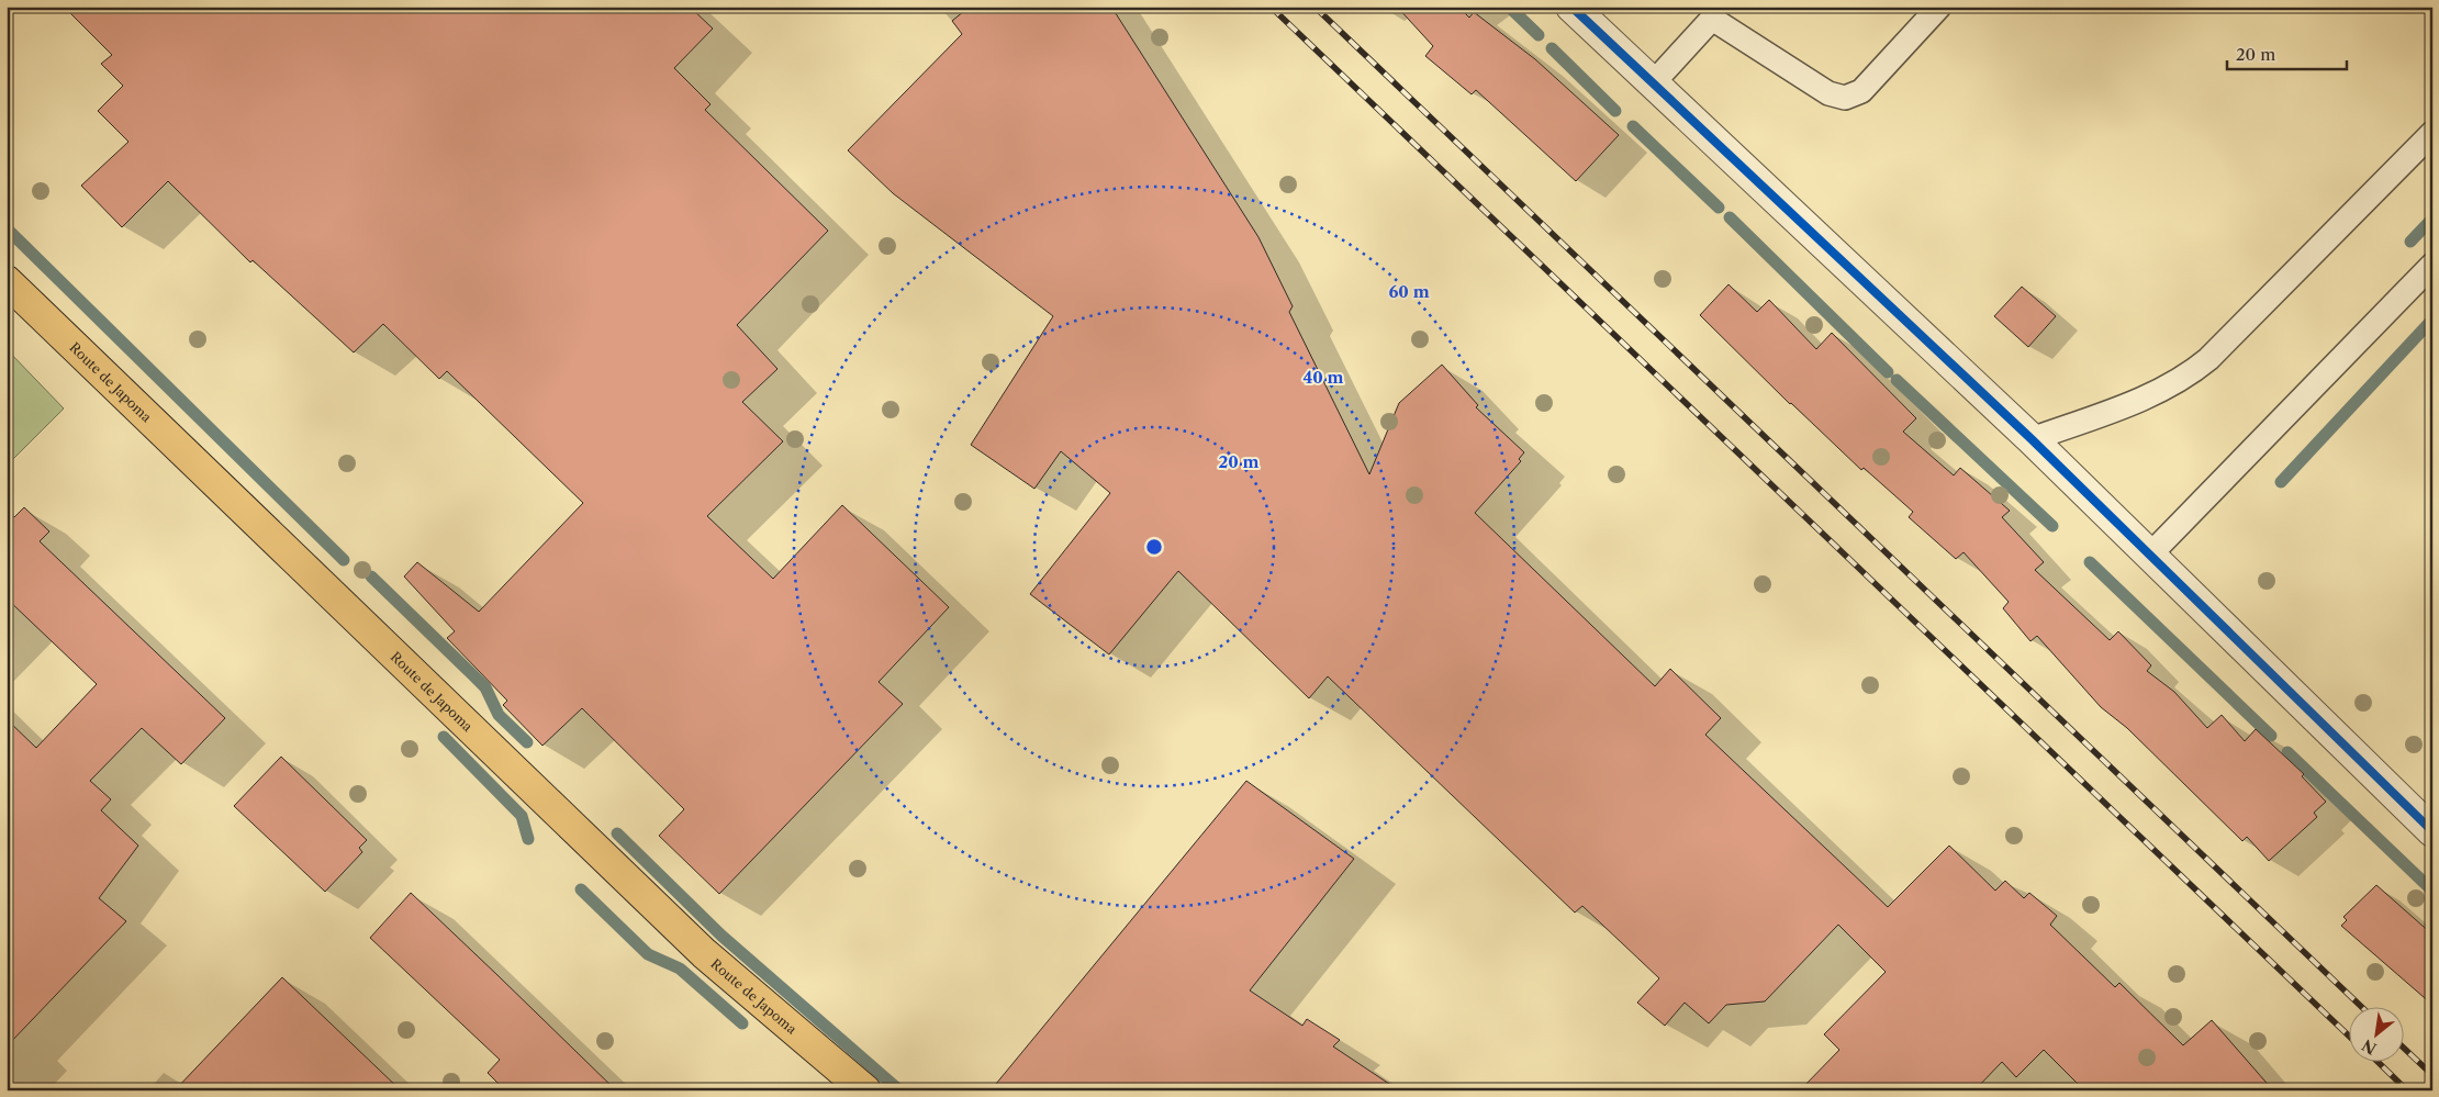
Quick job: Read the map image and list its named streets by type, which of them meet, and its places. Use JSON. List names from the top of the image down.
{
  "streets": {
    "main road": ["Route de Japoma"]
  },
  "scale_bar": "20 m",
  "north": "bottom left",
  "rings": ["60 m", "40 m", "20 m"]
}
